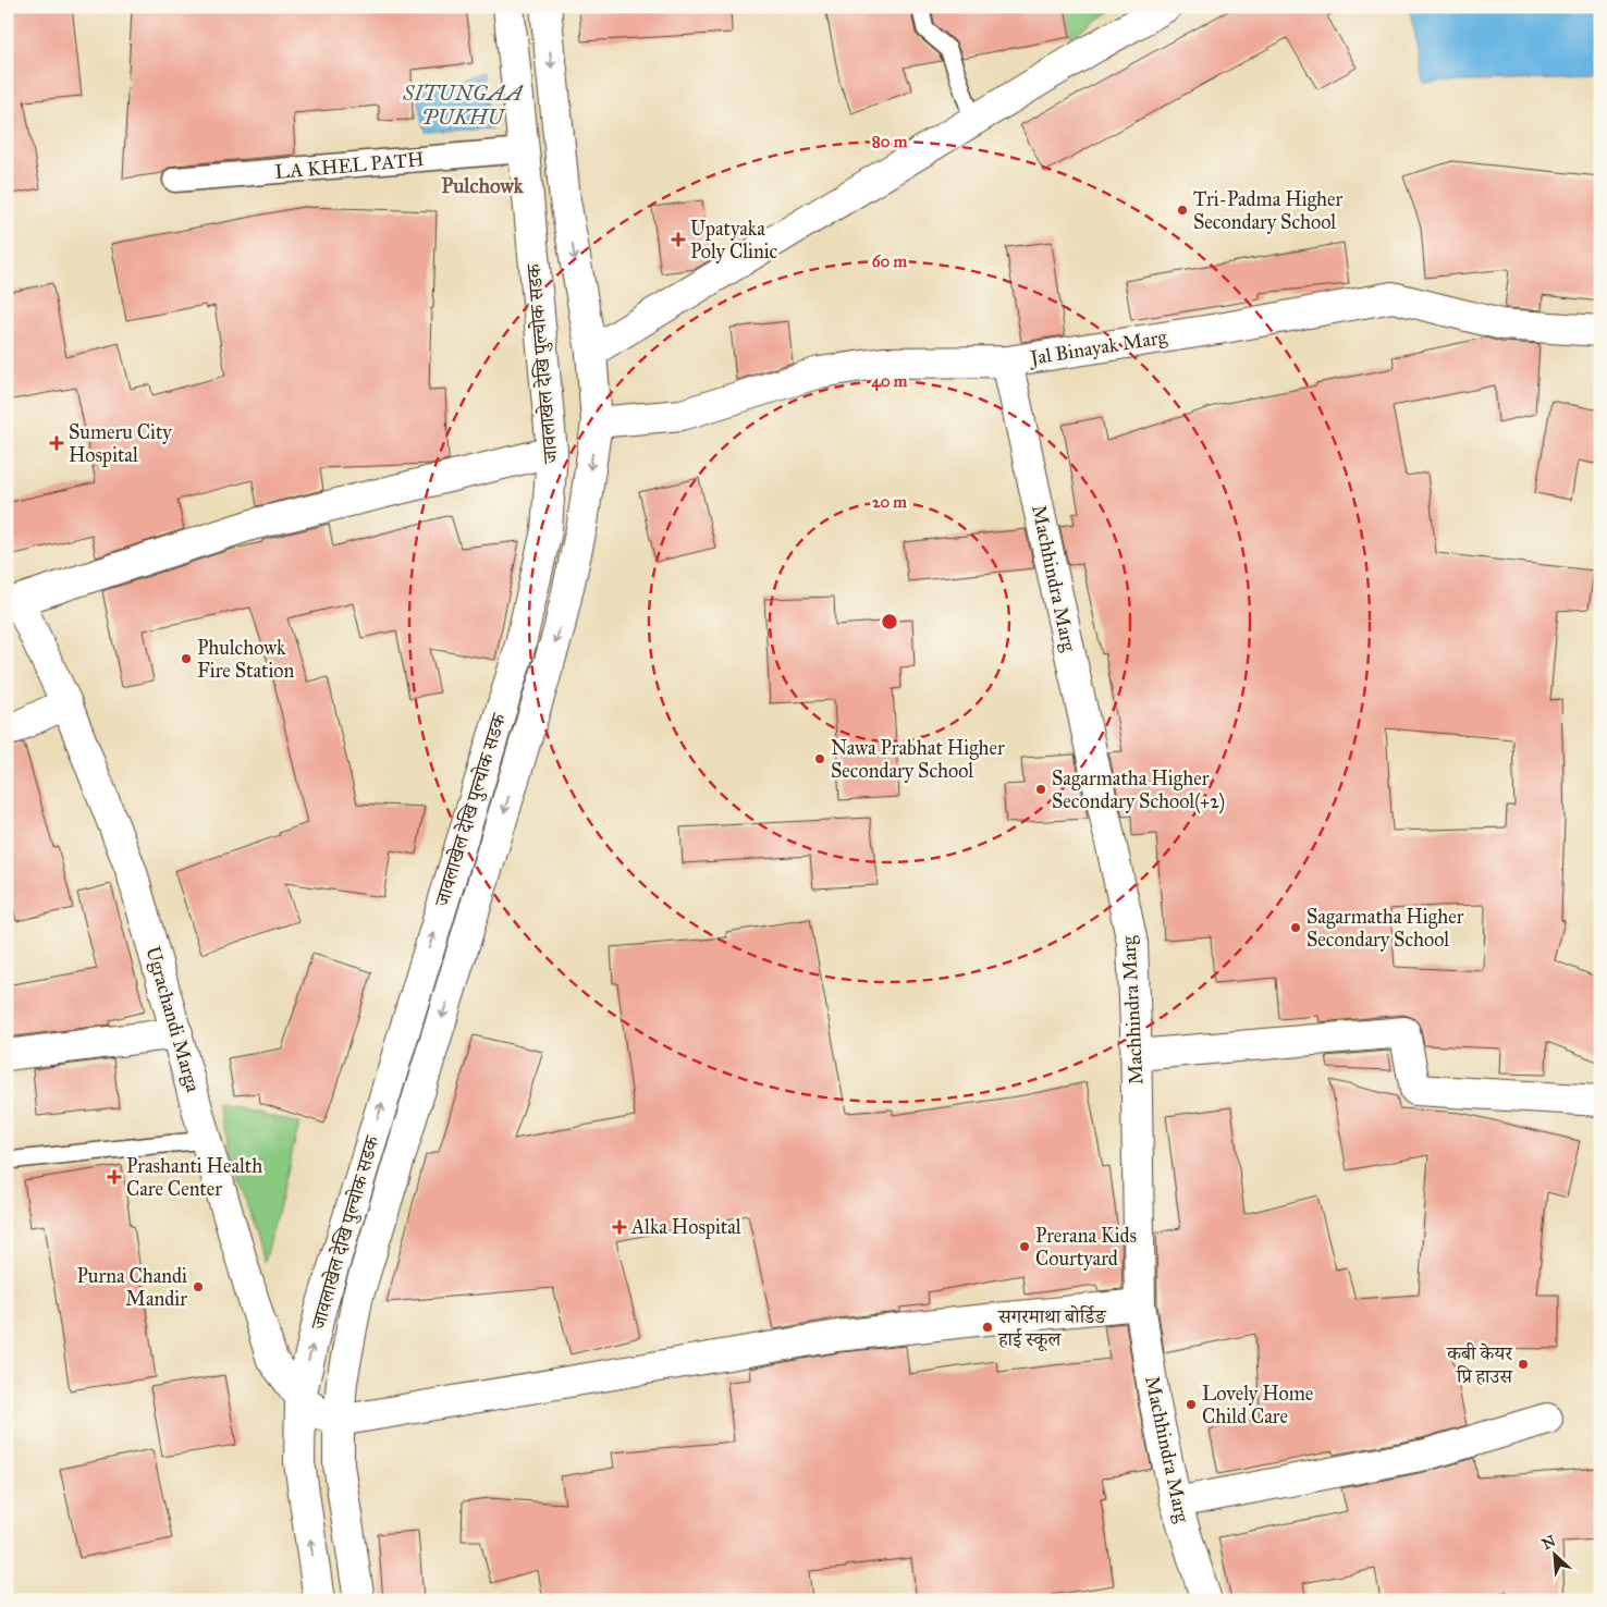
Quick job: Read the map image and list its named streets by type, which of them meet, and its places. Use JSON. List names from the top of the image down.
{
  "streets": {
    "street": [
      "LA KHEL PATH",
      "Jal Binayak Marg",
      "जावलाखेल देखि पुल्चोक सडक",
      "Machhindra Marg",
      "Ugrachandi Marga"
    ]
  },
  "crossings": [
    ["LA KHEL PATH", "जावलाखेल देखि पुल्चोक सडक"],
    ["Jal Binayak Marg", "Machhindra Marg"],
    ["जावलाखेल देखि पुल्चोक सडक", "Ugrachandi Marga"]
  ],
  "districts": ["Pulchowk"],
  "water": ["SITUNGAA PUKHU"],
  "places": {
    "other": [
      "Tri-Padma Higher Secondary School",
      "Phulchowk Fire Station",
      "Nawa Prabhat Higher Secondary School",
      "Sagarmatha Higher Secondary School(+2)",
      "Sagarmatha Higher Secondary School",
      "Prerana Kids Courtyard",
      "Purna Chandi Mandir",
      "सगरमाथा बोर्डिङ हाई स्कूल",
      "कबी केयर प्रि हाउस",
      "Lovely Home Child Care"
    ],
    "health": [
      "Upatyaka Poly Clinic",
      "Sumeru City Hospital",
      "Prashanti Health Care Center",
      "Alka Hospital"
    ]
  },
  "north": "top left",
  "rings": [
    "80 m",
    "60 m",
    "40 m",
    "20 m"
  ]
}
